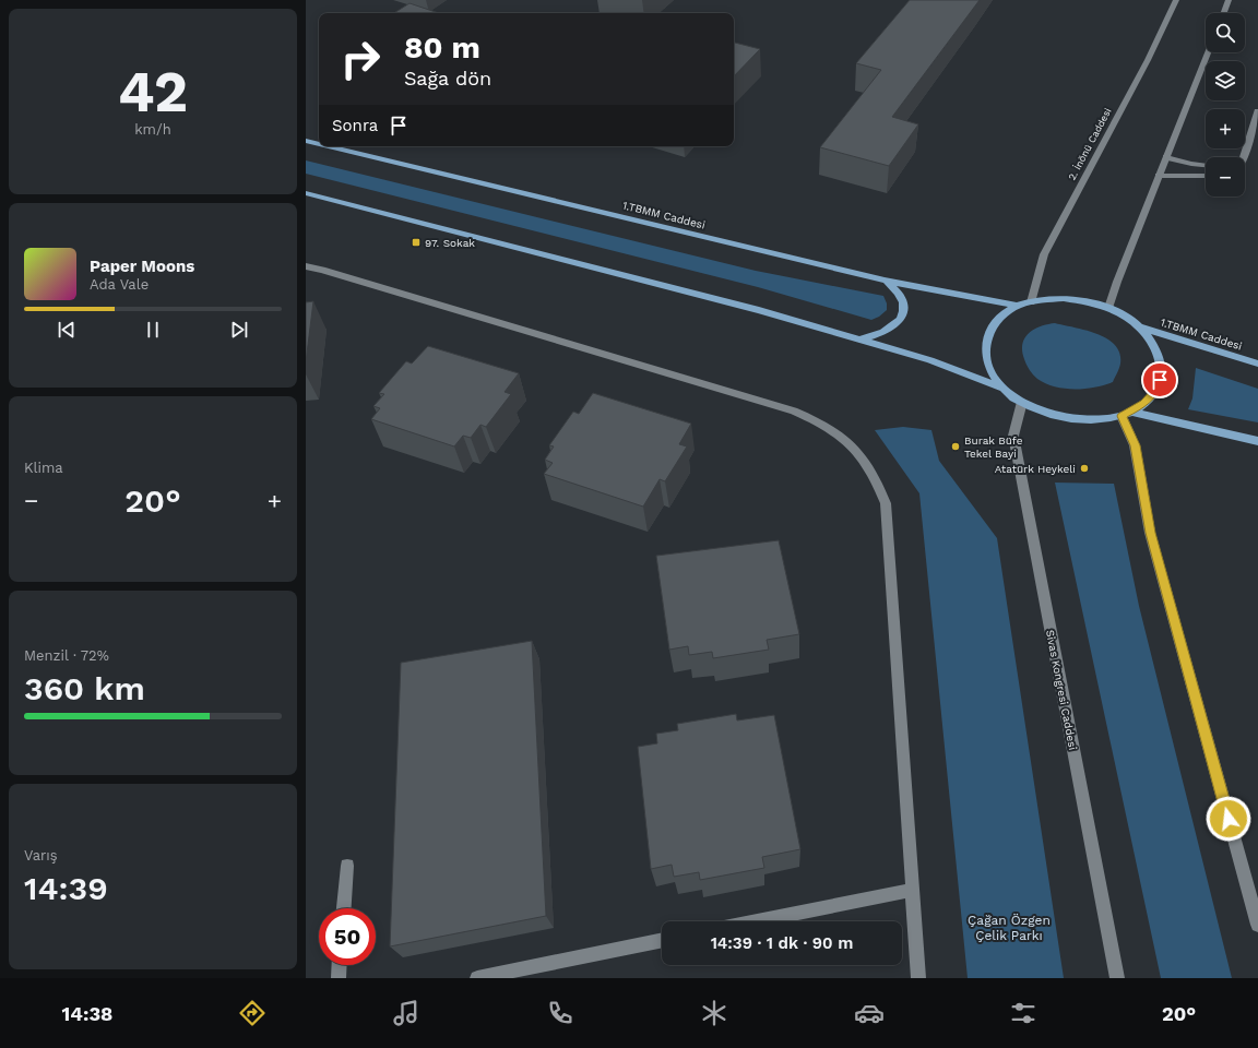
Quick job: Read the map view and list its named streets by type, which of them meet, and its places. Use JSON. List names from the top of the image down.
{
  "streets": {
    "main road": ["2. İnönü Caddesi", "1.TBMM Caddesi", "Sivas Kongresi Caddesi"]
  },
  "crossings": [
    ["2. İnönü Caddesi", "1.TBMM Caddesi"],
    ["2. İnönü Caddesi", "Sivas Kongresi Caddesi"],
    ["1.TBMM Caddesi", "Sivas Kongresi Caddesi"]
  ],
  "parks": ["Çağan Özgen Çelik Parkı"],
  "places": {
    "transit": ["97. Sokak"],
    "other": ["Burak Büfe Tekel Bayi", "Atatürk Heykeli"]
  },
  "page": {
    "tile": [
      ["42", "km/h"],
      "Klima",
      ["Menzil · 72%", "360 km"],
      ["Varış", "14:39"]
    ],
    "map_buttons": ["+", "−"],
    "turn": ["80 m", "Sağa dön"],
    "then": "Sonra",
    "song": ["Paper Moons", "Ada Vale"],
    "heat": ["−", "20°", "+"],
    "limit": "50",
    "trip": "14:39 · 1 dk · 90 m",
    "tabs": ["14:38", "20°"]
  }
}
